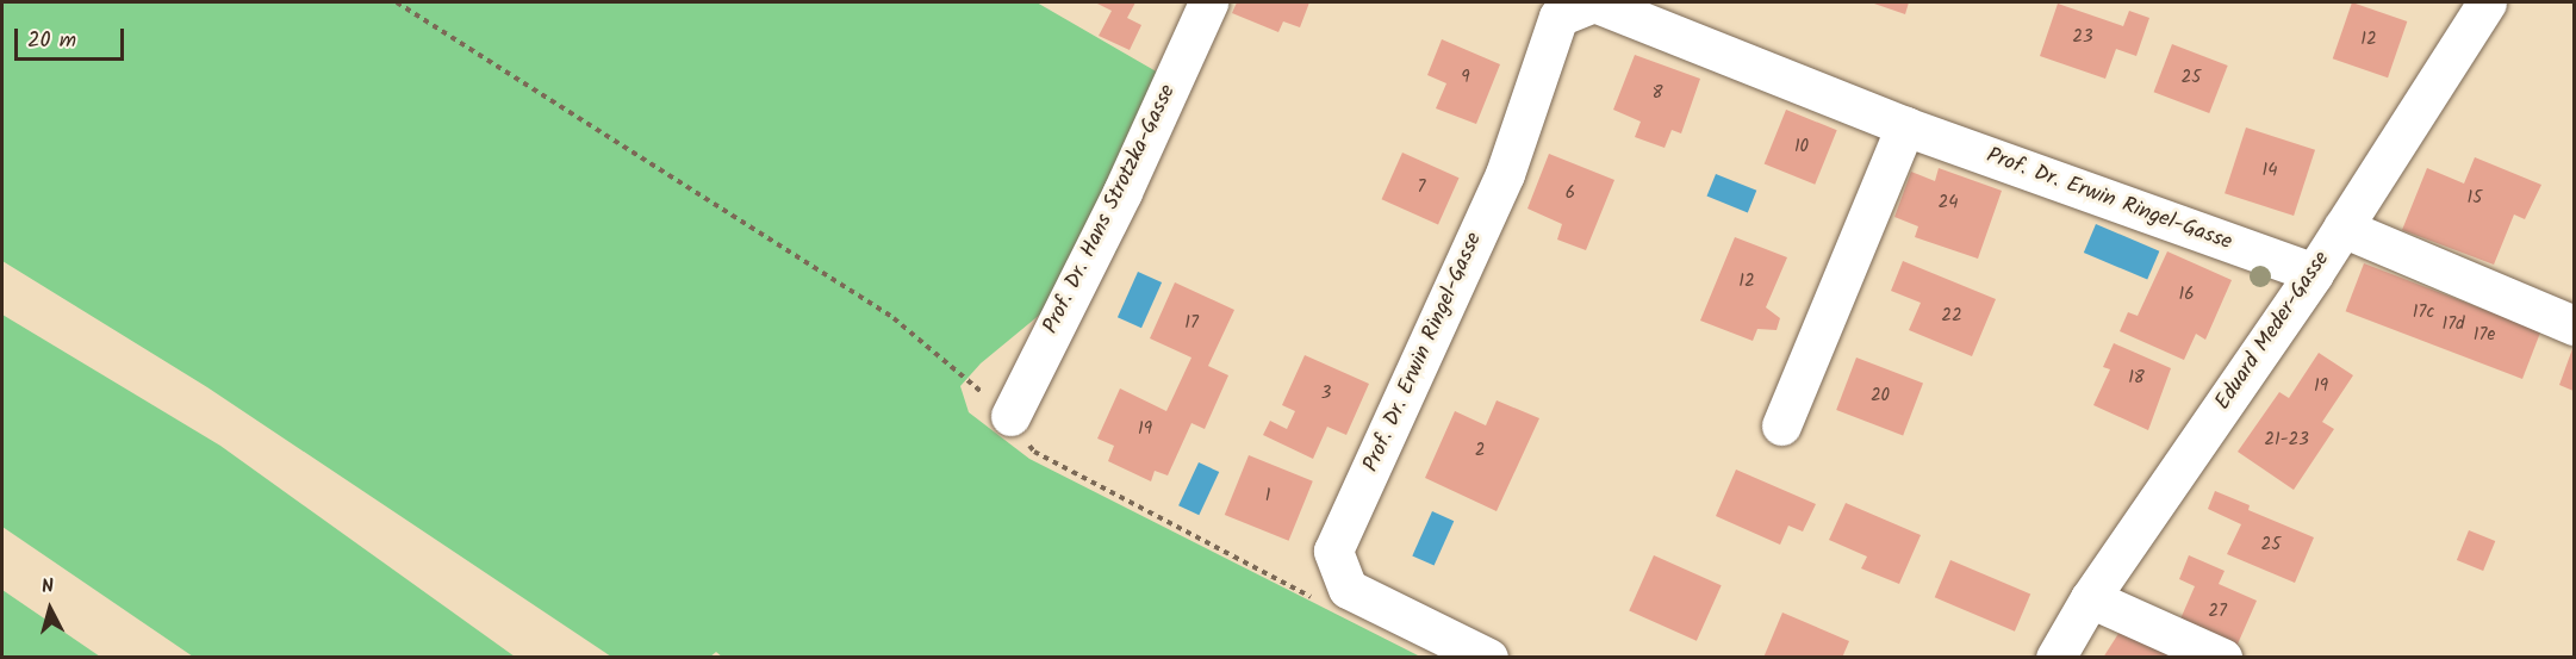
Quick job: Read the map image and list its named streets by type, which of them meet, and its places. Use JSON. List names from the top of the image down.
{
  "streets": {
    "street": ["Prof. Dr. Erwin Ringel-Gasse", "Prof. Dr. Hans Strotzka-Gasse", "Eduard Meder-Gasse"]
  },
  "crossings": [
    ["Prof. Dr. Erwin Ringel-Gasse", "Eduard Meder-Gasse"]
  ],
  "house_numbers": [
    "23",
    "12",
    "9",
    "25",
    "8",
    "10",
    "14",
    "7",
    "6",
    "15",
    "24",
    "12",
    "16",
    "17c",
    "22",
    "17",
    "17d",
    "17e",
    "18",
    "19",
    "3",
    "20",
    "19",
    "21-23",
    "2",
    "1",
    "25",
    "27"
  ],
  "scale_bar": "20 m",
  "north": "top"
}
